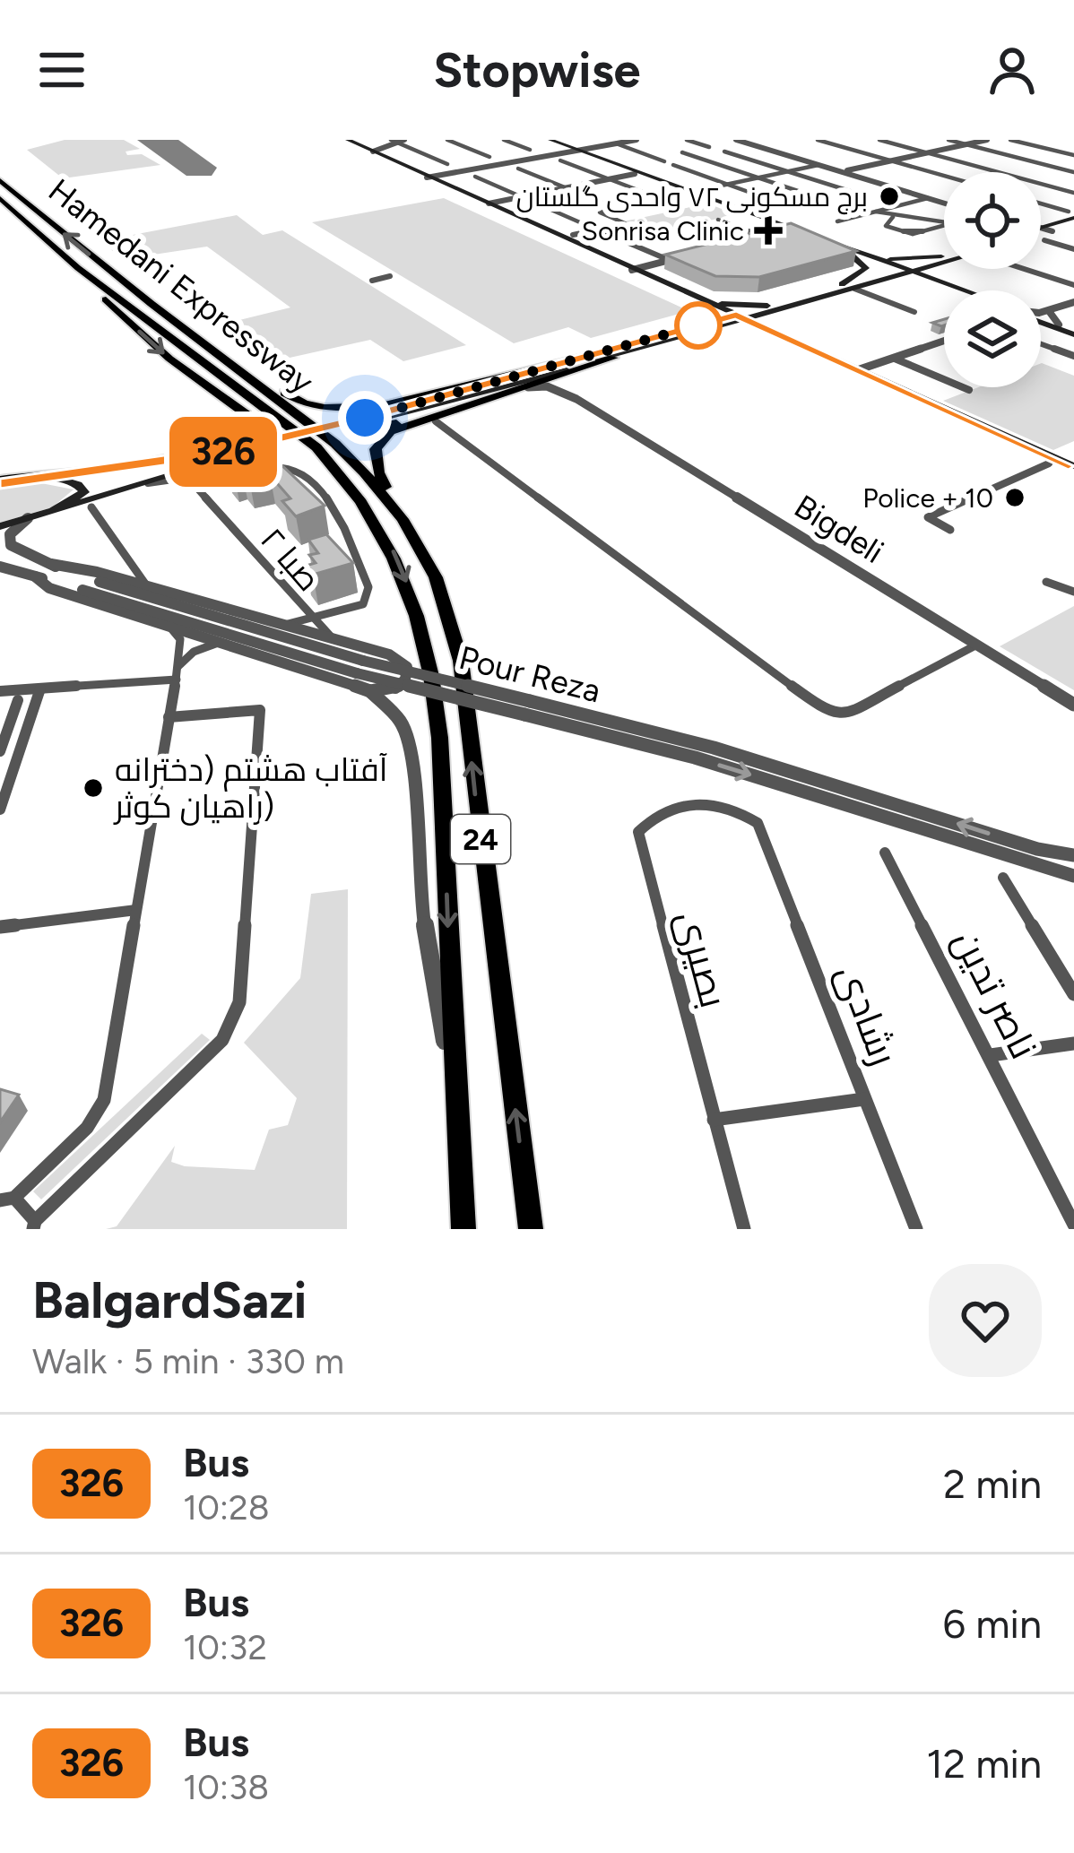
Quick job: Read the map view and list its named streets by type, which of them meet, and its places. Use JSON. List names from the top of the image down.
{
  "streets": {
    "highway": ["Hamedani Expressway", "24"],
    "street": [
      "Bigdeli",
      "صبا ۲",
      "Pour Reza",
      "بصیری",
      "ناصر تدین",
      "رشادی"
    ]
  },
  "crossings": [
    ["بصیری", "رشادی"]
  ],
  "places": {
    "other": ["برج مسکونی ۷۲ واحدی گلستان", "Police + 10", "آفتاب هشتم (دخترانه راهیان کوثر)"],
    "health": ["Sonrisa Clinic"]
  },
  "lines": ["bus line 326"],
  "page": {
    "header": "Stopwise",
    "on_map": "326",
    "heading": ["BalgardSazi", "Walk · 5 min · 330 m"],
    "list": [
      {
        "mark": "326",
        "name": "Bus",
        "note": "10:28",
        "value": "2 min"
      },
      {
        "mark": "326",
        "name": "Bus",
        "note": "10:32",
        "value": "6 min"
      },
      {
        "mark": "326",
        "name": "Bus",
        "note": "10:38",
        "value": "12 min"
      }
    ]
  }
}
